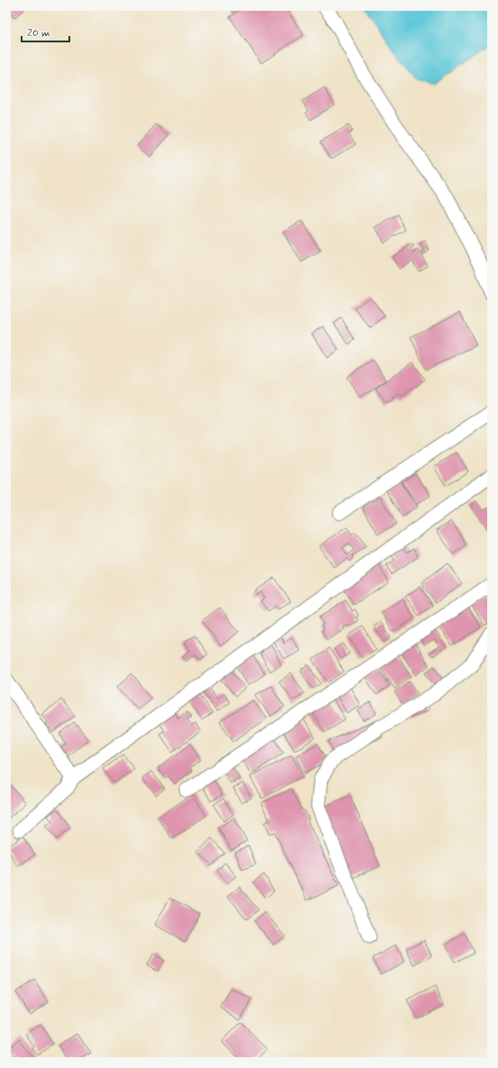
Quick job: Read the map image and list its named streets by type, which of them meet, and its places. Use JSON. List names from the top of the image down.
{
  "scale_bar": "20 m"
}
